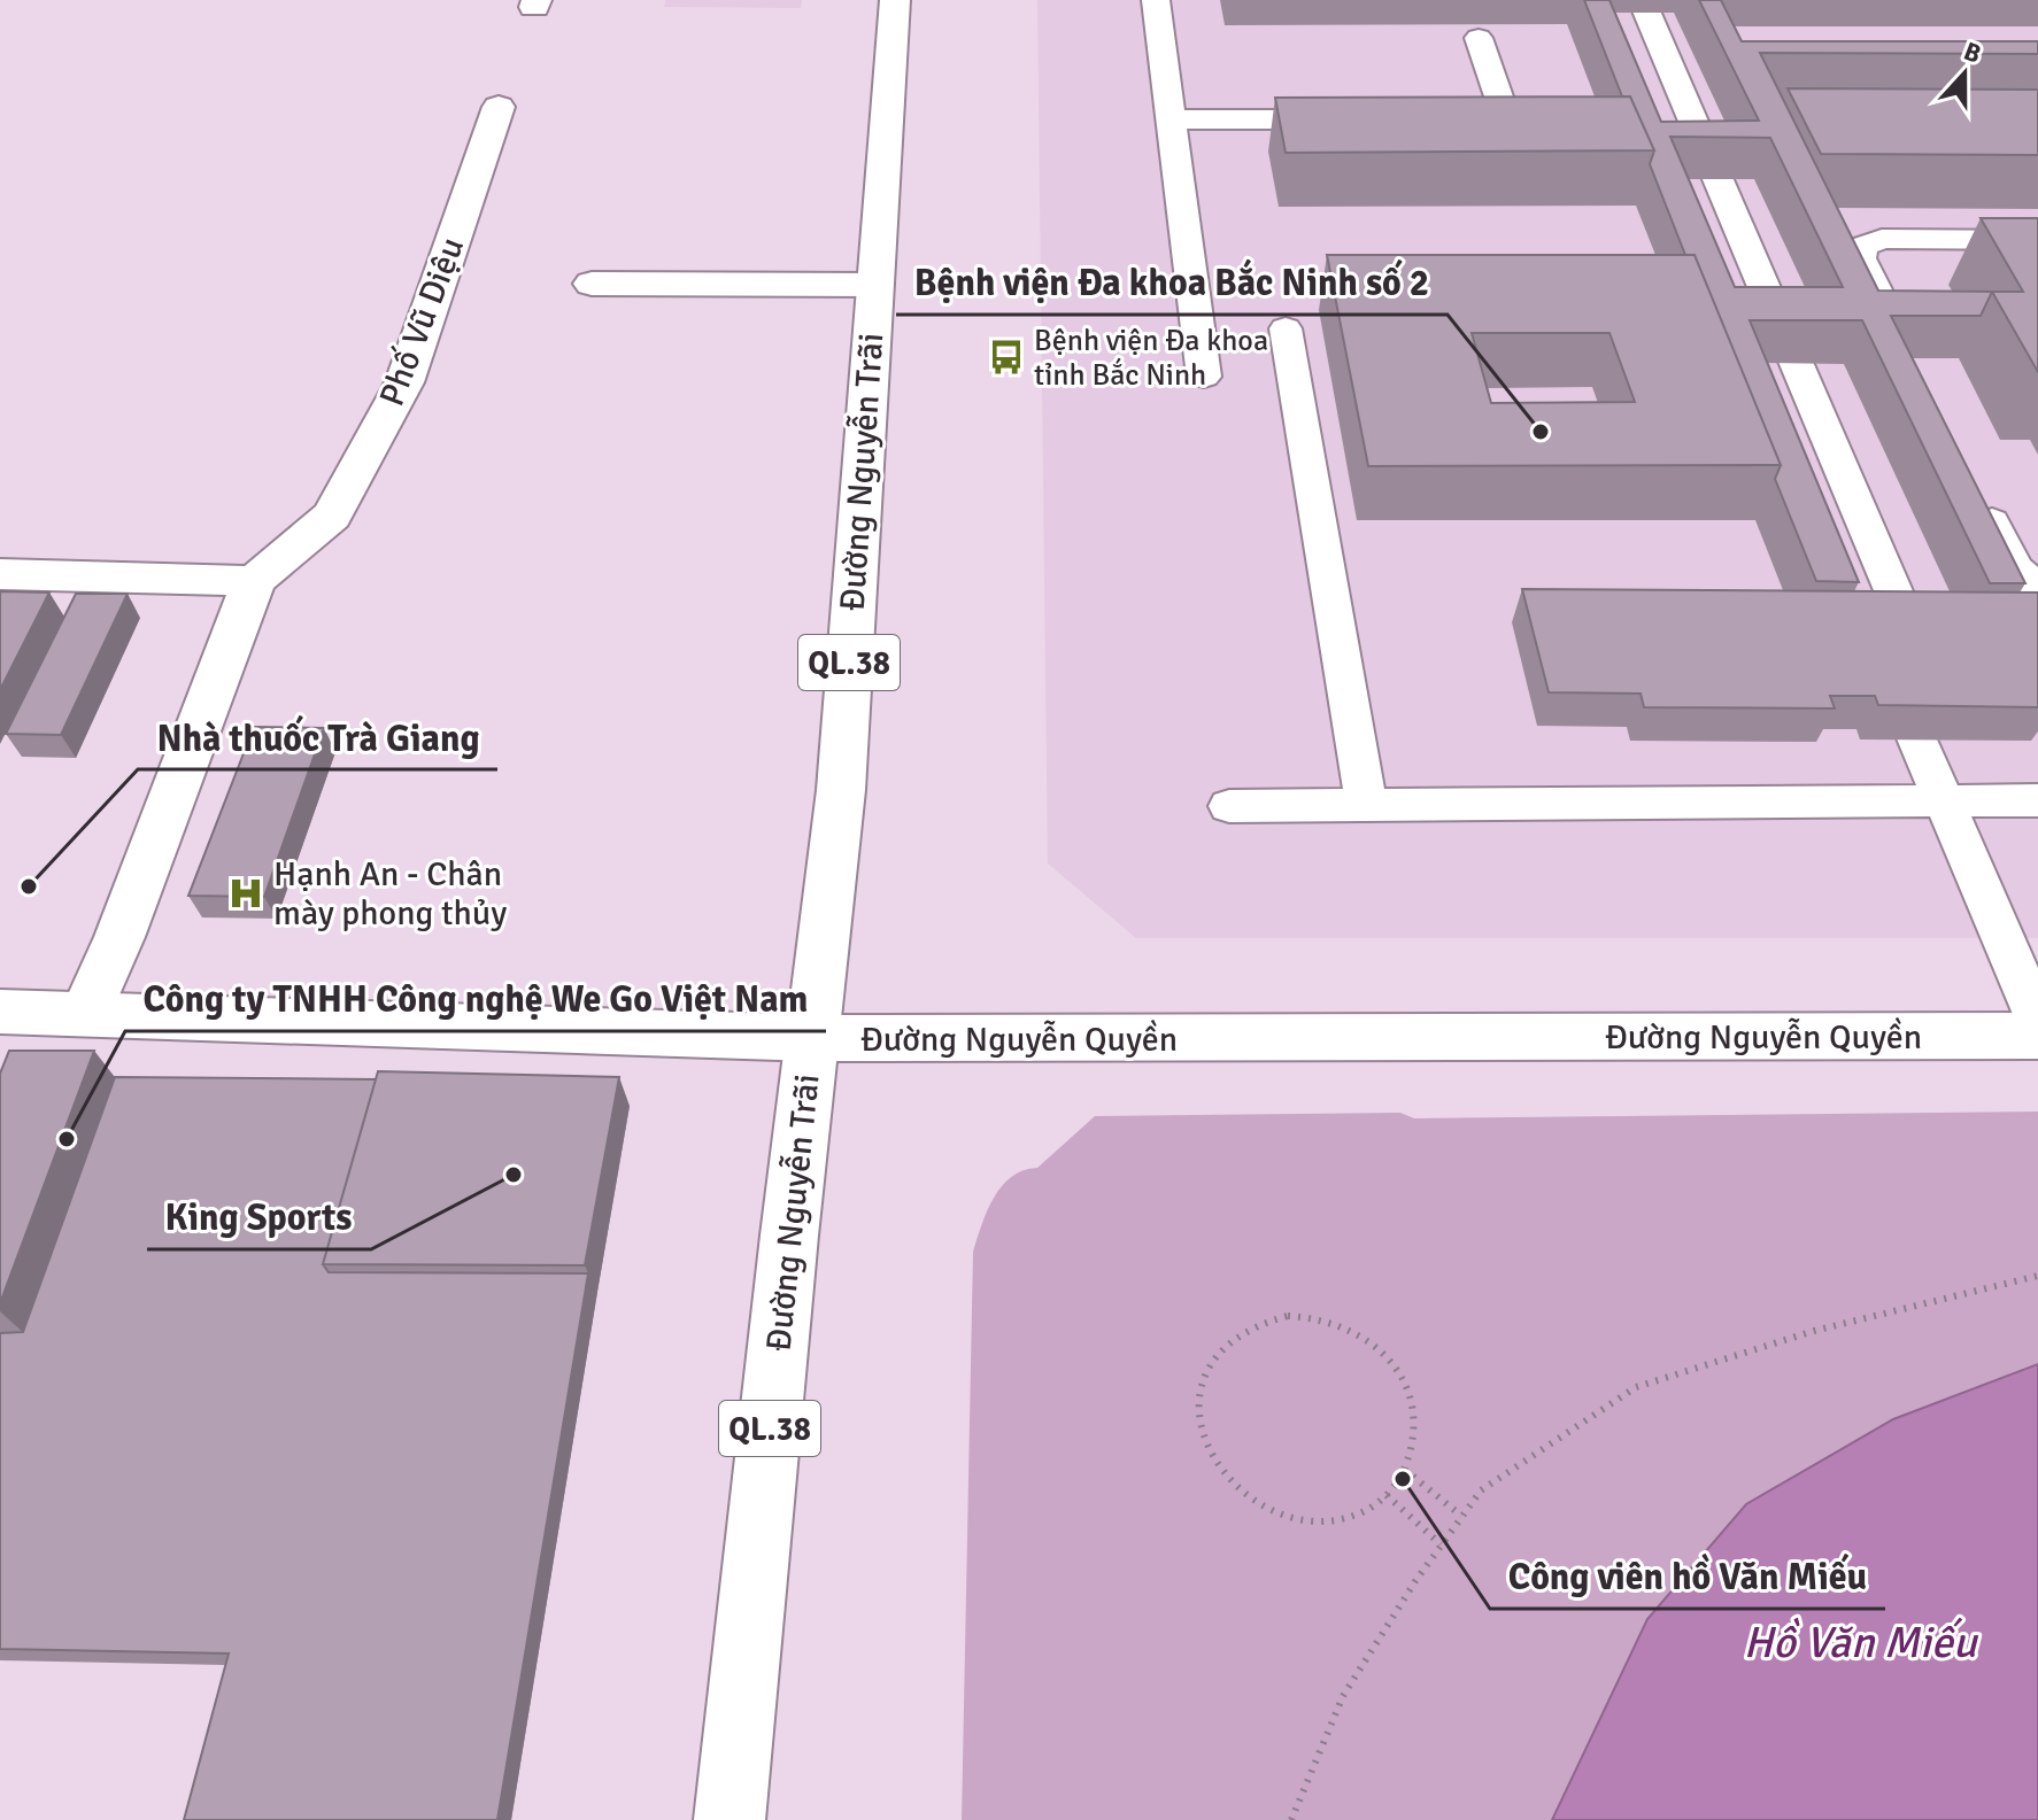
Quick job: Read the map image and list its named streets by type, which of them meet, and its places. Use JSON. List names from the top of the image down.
{
  "streets": {
    "main road": [
      "Phố Vũ Diệu",
      "Đường Nguyễn Trãi",
      "QL.38",
      "Đường Nguyễn Quyền"
    ]
  },
  "crossings": [
    ["Phố Vũ Diệu", "Đường Nguyễn Quyền"],
    ["Đường Nguyễn Trãi", "Đường Nguyễn Quyền"]
  ],
  "water": ["Hồ Văn Miếu"],
  "places": {
    "bus stop": ["Bệnh viện Đa khoa tỉnh Bắc Ninh"],
    "other": [
      "Bệnh viện Đa khoa Bắc Ninh số 2",
      "Nhà thuốc Trà Giang",
      "Công ty TNHH Công nghệ We Go Việt Nam",
      "King Sports",
      "Công viên hồ Văn Miếu"
    ],
    "hospital": ["Hạnh An - Chân mày phong thủy"]
  },
  "north": "top"
}
